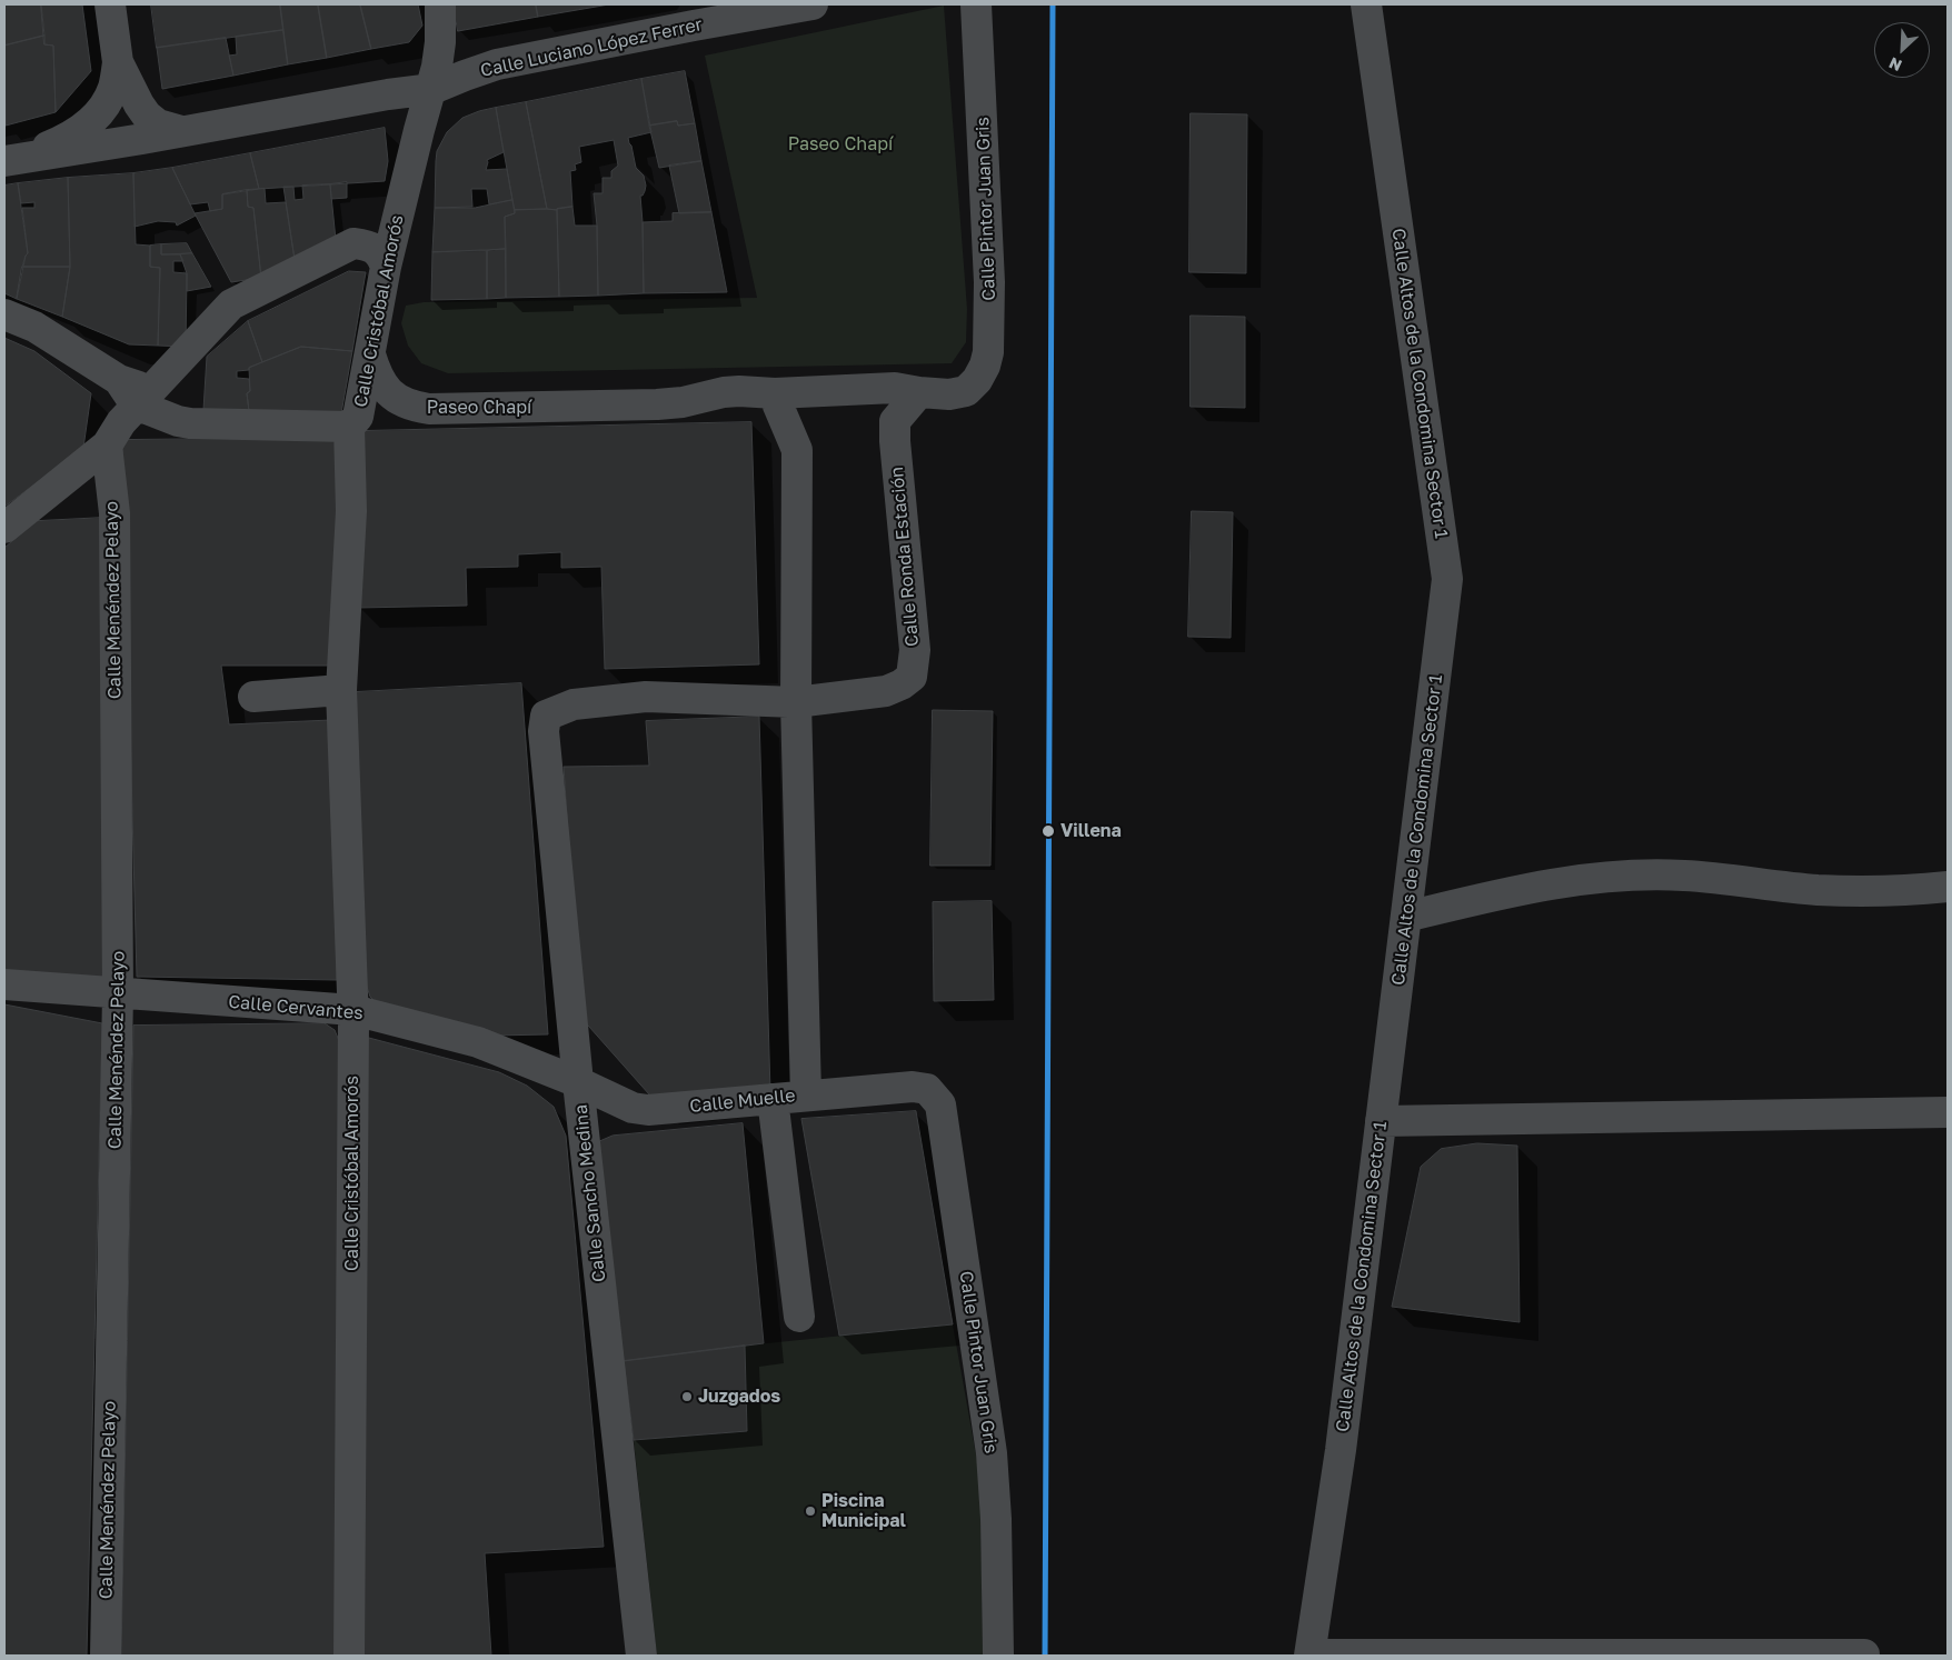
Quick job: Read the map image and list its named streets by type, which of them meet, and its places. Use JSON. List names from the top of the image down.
{
  "streets": {
    "street": [
      "Calle Luciano López Ferrer",
      "Calle Pintor Juan Gris",
      "Calle Cristóbal Amorós",
      "Calle Altos de la Condomina Sector 1",
      "Paseo Chapí",
      "Calle Ronda Estación",
      "Calle Menéndez Pelayo",
      "Calle Cervantes",
      "Calle Muelle",
      "Calle Sancho Medina"
    ]
  },
  "crossings": [
    ["Calle Luciano López Ferrer", "Calle Cristóbal Amorós"],
    ["Calle Pintor Juan Gris", "Paseo Chapí"],
    ["Calle Pintor Juan Gris", "Calle Muelle"],
    ["Calle Cristóbal Amorós", "Paseo Chapí"],
    ["Calle Cristóbal Amorós", "Calle Cervantes"],
    ["Paseo Chapí", "Calle Ronda Estación"],
    ["Calle Ronda Estación", "Calle Sancho Medina"],
    ["Calle Menéndez Pelayo", "Calle Cervantes"],
    ["Calle Cervantes", "Calle Muelle"],
    ["Calle Cervantes", "Calle Sancho Medina"],
    ["Calle Muelle", "Calle Sancho Medina"]
  ],
  "parks": ["Paseo Chapí"],
  "places": ["Villena", "Juzgados", "Piscina Municipal"],
  "north": "bottom left"
}
